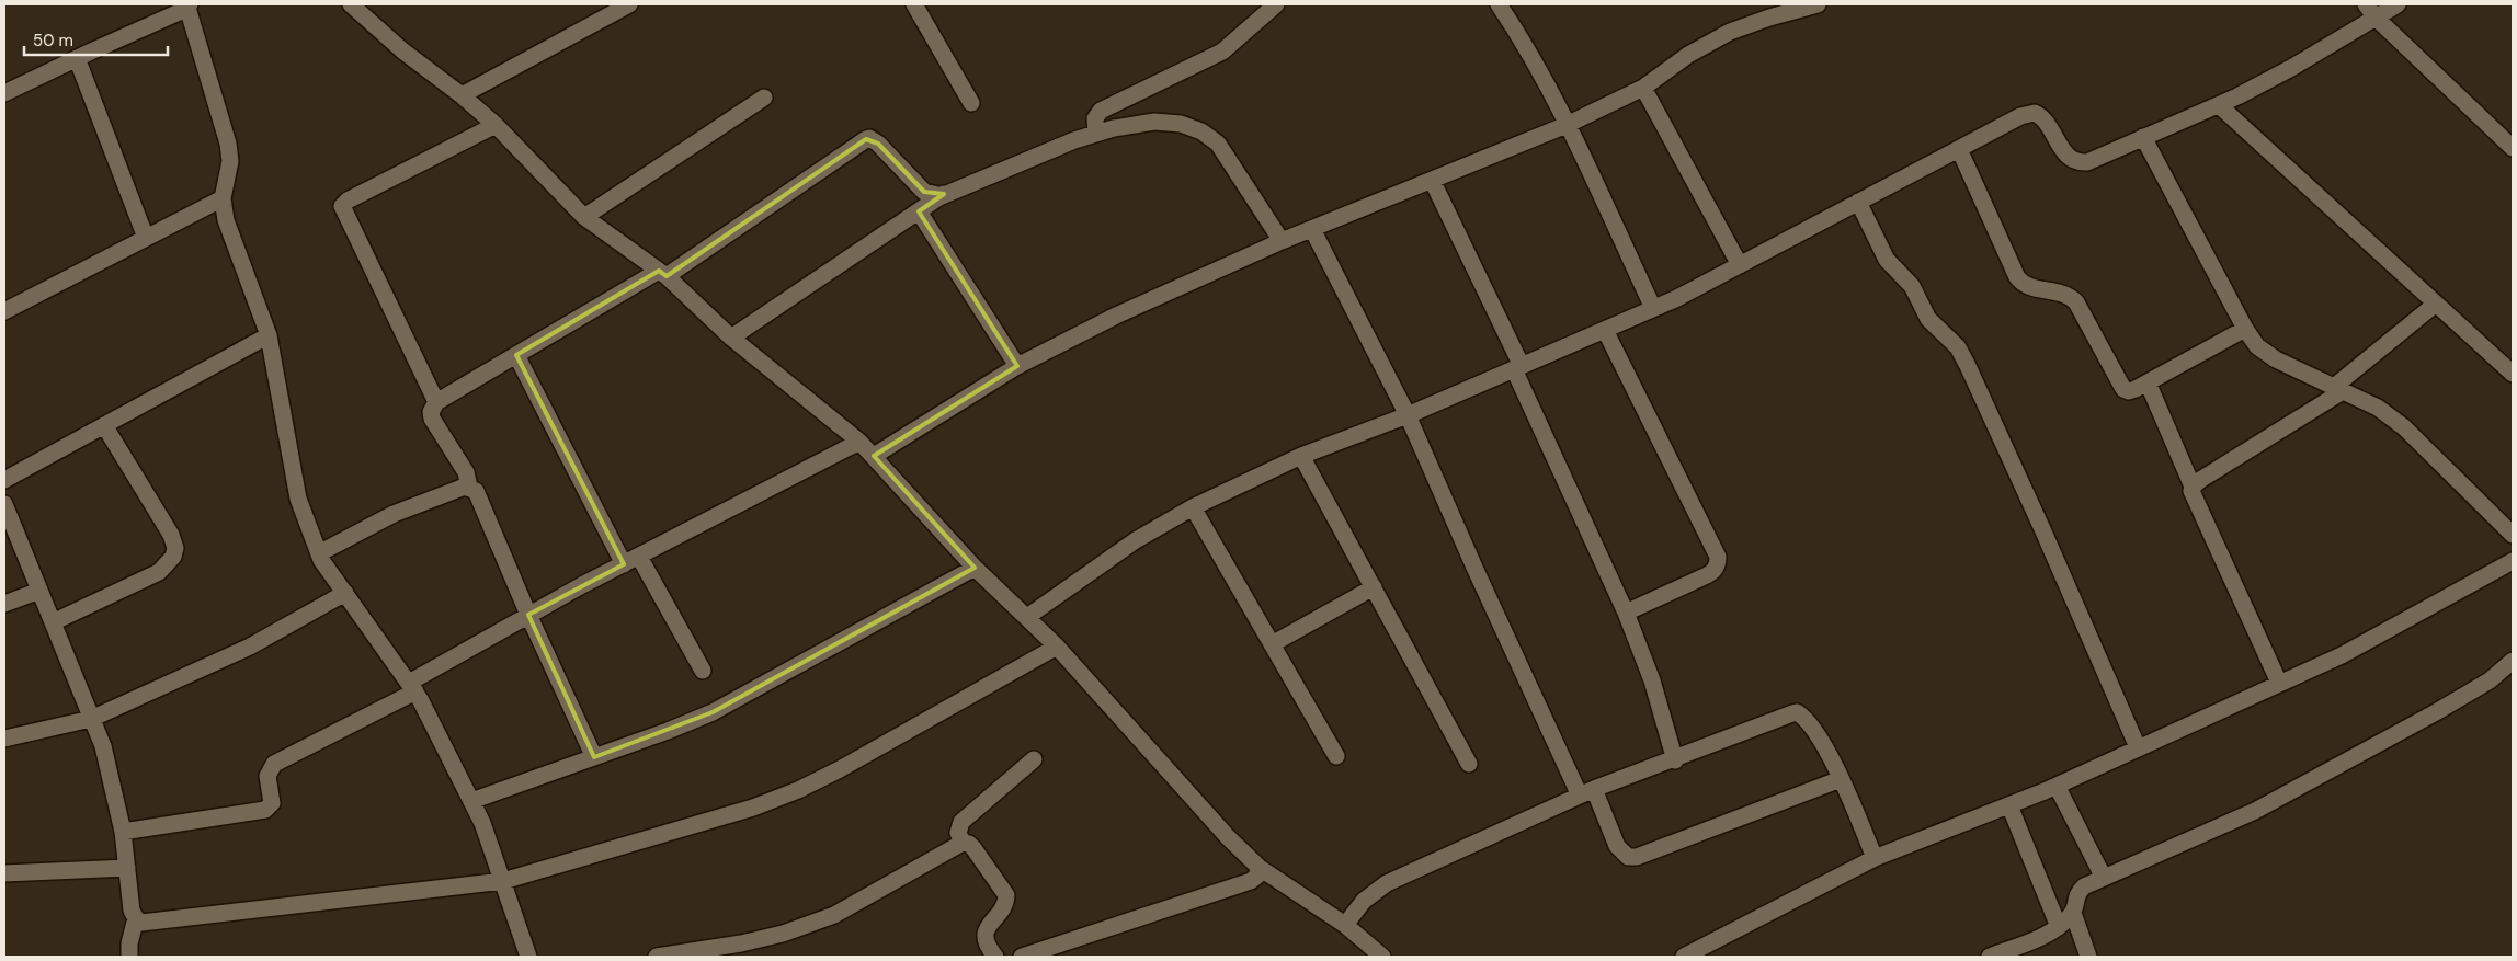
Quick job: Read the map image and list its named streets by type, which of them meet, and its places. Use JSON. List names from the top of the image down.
{
  "scale_bar": "50 m"
}
